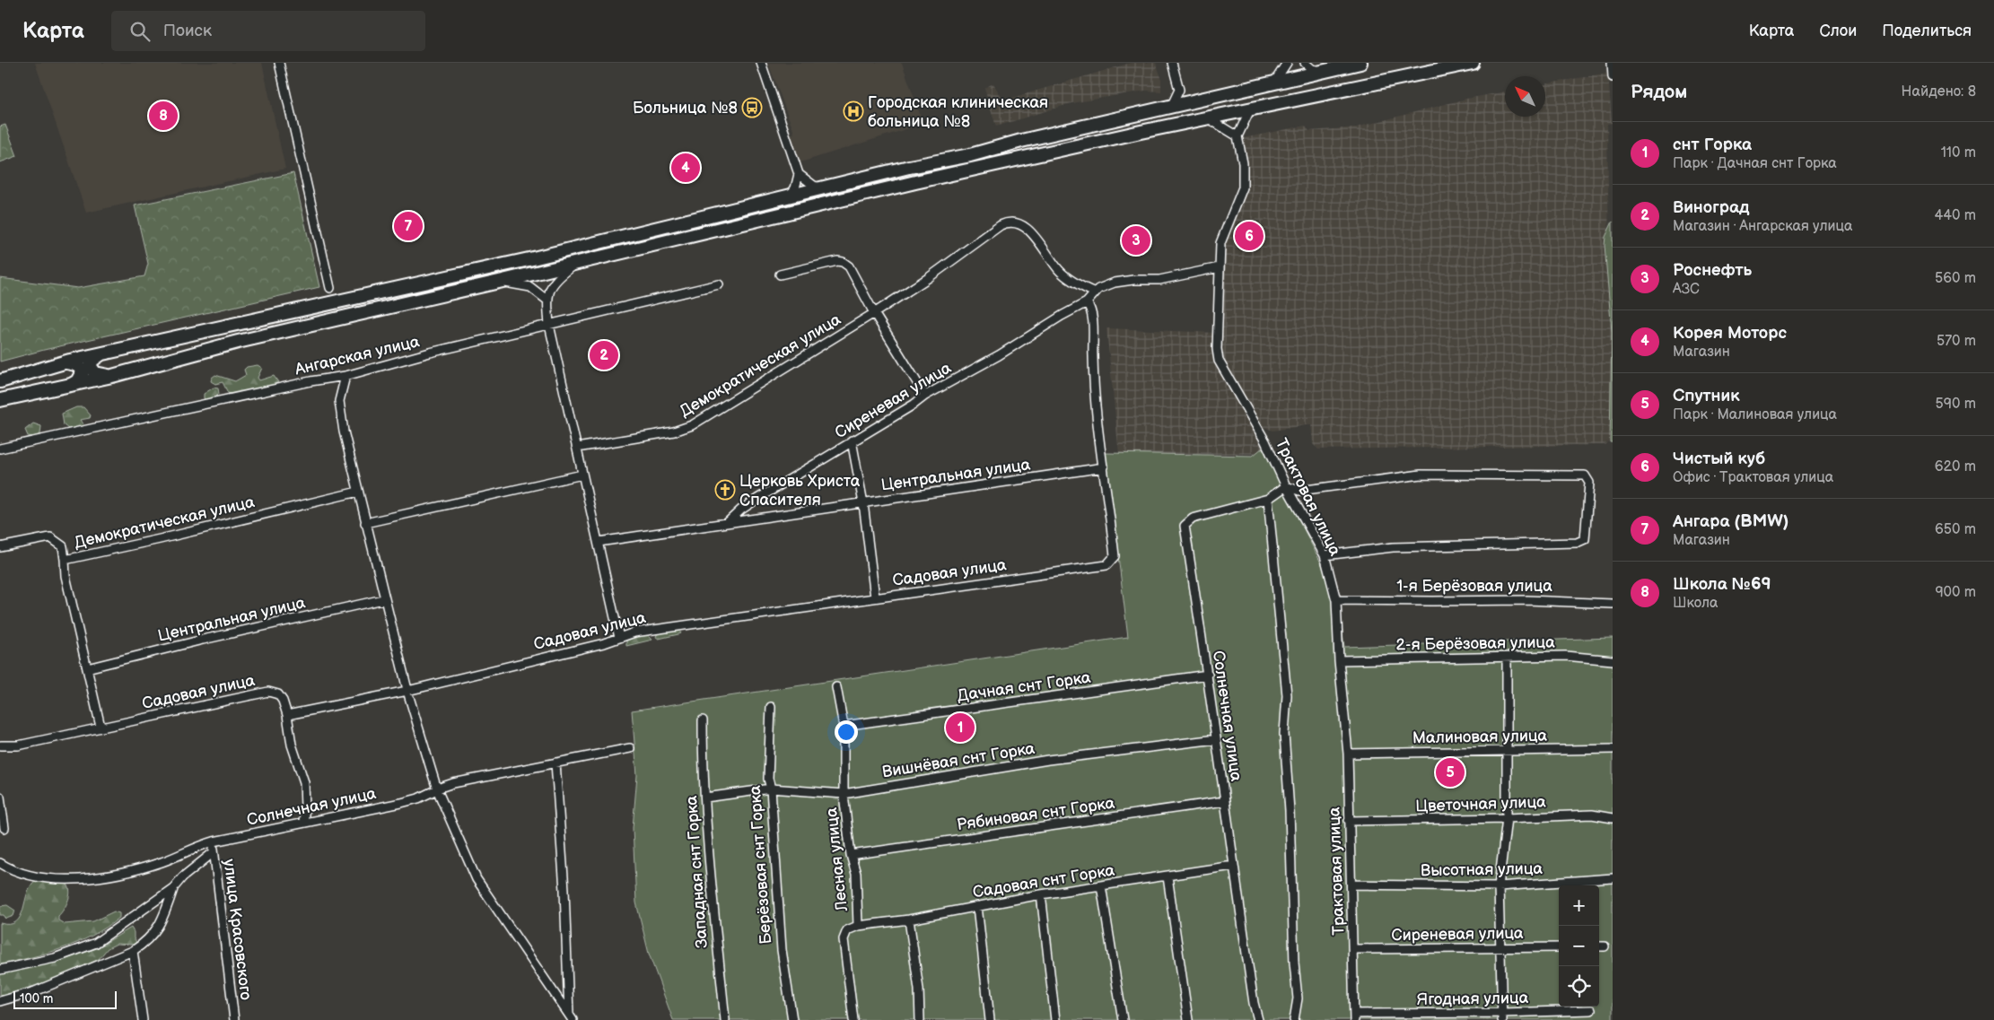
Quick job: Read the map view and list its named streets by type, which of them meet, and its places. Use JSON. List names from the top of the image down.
{
  "streets": {
    "street": [
      "Ангарская улица",
      "Демократическая улица",
      "Сиреневая улица",
      "Центральная улица",
      "Трактовая улица",
      "Садовая улица",
      "1-я Берёзовая улица",
      "2-я Берёзовая улица",
      "Дачная снт Горка",
      "Солнечная улица",
      "Малиновая улица",
      "Вишнёвая снт Горка",
      "Цветочная улица",
      "Рябиновая снт Горка",
      "Лесная улица",
      "Берёзовая снт Горка",
      "Высотная улица",
      "Западная снт Горка",
      "Садовая снт Горка",
      "улица Красовского",
      "Ягодная улица"
    ]
  },
  "crossings": [
    ["Демократическая улица", "Сиреневая улица"],
    ["Демократическая улица", "Центральная улица"],
    ["Демократическая улица", "Садовая улица"],
    ["Сиреневая улица", "Центральная улица"],
    ["Сиреневая улица", "Трактовая улица"],
    ["Сиреневая улица", "Садовая улица"],
    ["Центральная улица", "Садовая улица"],
    ["Трактовая улица", "1-я Берёзовая улица"],
    ["Трактовая улица", "2-я Берёзовая улица"],
    ["Трактовая улица", "Солнечная улица"],
    ["Трактовая улица", "Малиновая улица"],
    ["Трактовая улица", "Цветочная улица"],
    ["Трактовая улица", "Высотная улица"],
    ["Трактовая улица", "Ягодная улица"],
    ["Дачная снт Горка", "Солнечная улица"],
    ["Дачная снт Горка", "Лесная улица"],
    ["Солнечная улица", "Вишнёвая снт Горка"],
    ["Солнечная улица", "Рябиновая снт Горка"],
    ["Солнечная улица", "Садовая снт Горка"],
    ["Солнечная улица", "улица Красовского"],
    ["Вишнёвая снт Горка", "Лесная улица"],
    ["Вишнёвая снт Горка", "Берёзовая снт Горка"],
    ["Вишнёвая снт Горка", "Западная снт Горка"],
    ["Рябиновая снт Горка", "Лесная улица"],
    ["Лесная улица", "Садовая снт Горка"]
  ],
  "places": {
    "bus stop": ["Больница №8"],
    "hospital": ["Городская клиническая больница №8"],
    "church": ["Церковь Христа Спасителя"]
  },
  "scale_bar": "100 m",
  "north": "top left",
  "page": {
    "header": "Карта",
    "search": "Поиск",
    "nav": ["Карта", "Слои", "Поделиться"],
    "heading": ["Рядом", "Найдено: 8"],
    "pins": [
      "8",
      "4",
      "7",
      "6",
      "3",
      "2",
      "1",
      "5"
    ],
    "list": [
      {
        "mark": "1",
        "name": "снт Горка",
        "note": "Парк · Дачная снт Горка",
        "value": "110 m"
      },
      {
        "mark": "2",
        "name": "Виноград",
        "note": "Магазин · Ангарская улица",
        "value": "440 m"
      },
      {
        "mark": "3",
        "name": "Роснефть",
        "note": "АЗС",
        "value": "560 m"
      },
      {
        "mark": "4",
        "name": "Корея Моторс",
        "note": "Магазин",
        "value": "570 m"
      },
      {
        "mark": "5",
        "name": "Спутник",
        "note": "Парк · Малиновая улица",
        "value": "590 m"
      },
      {
        "mark": "6",
        "name": "Чистый куб",
        "note": "Офис · Трактовая улица",
        "value": "620 m"
      },
      {
        "mark": "7",
        "name": "Ангара (BMW)",
        "note": "Магазин",
        "value": "650 m"
      },
      {
        "mark": "8",
        "name": "Школа №69",
        "note": "Школа",
        "value": "900 m"
      }
    ],
    "map_buttons": ["+", "−"],
    "scale": "100 m"
  }
}
